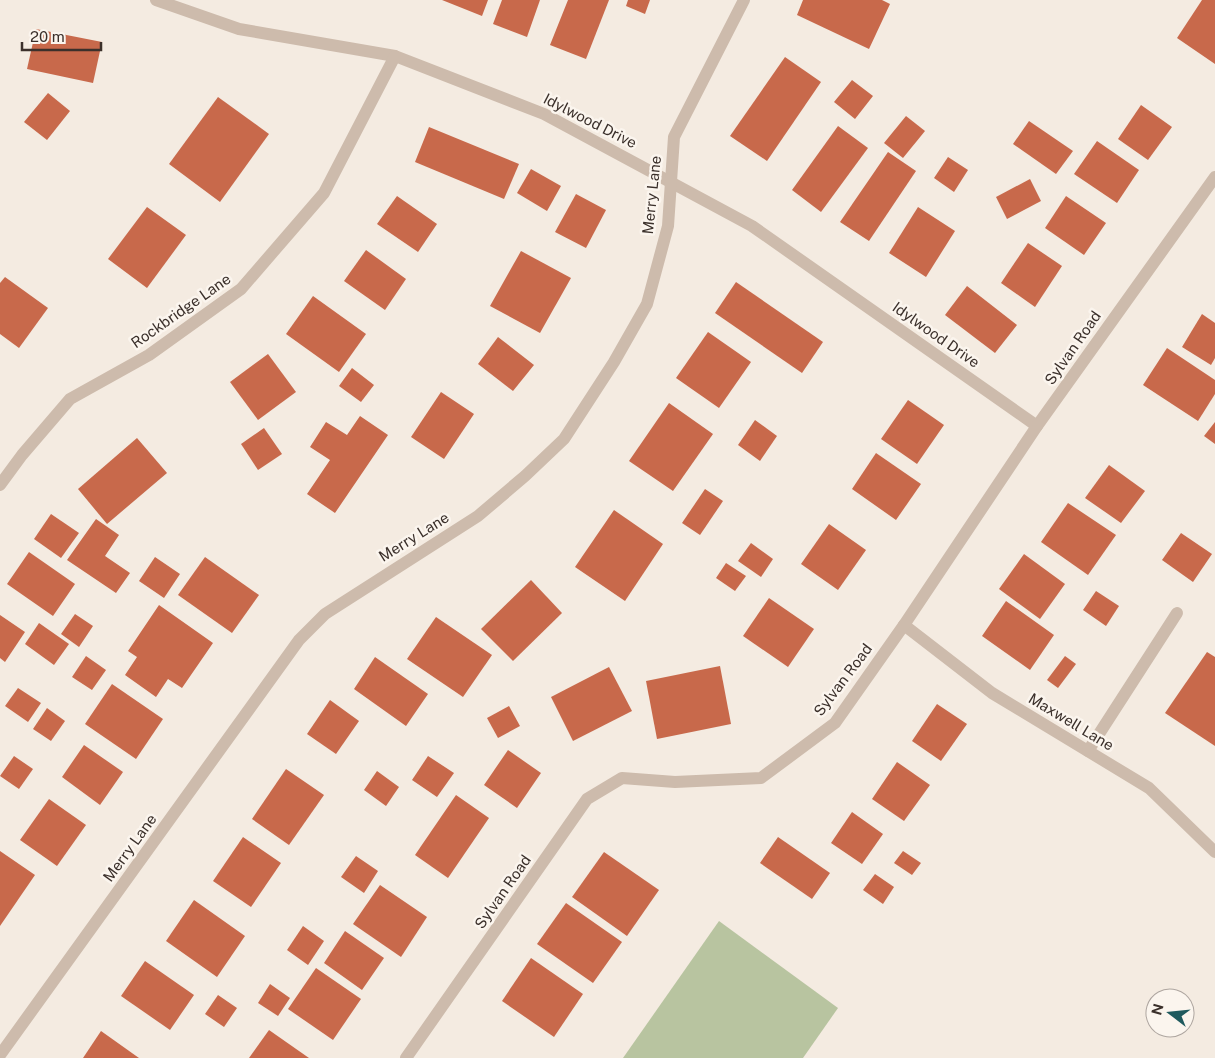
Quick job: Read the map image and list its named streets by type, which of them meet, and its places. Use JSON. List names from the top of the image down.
{
  "streets": {
    "street": [
      "Idylwood Drive",
      "Merry Lane",
      "Rockbridge Lane",
      "Sylvan Road",
      "Maxwell Lane"
    ]
  },
  "crossings": [
    ["Idylwood Drive", "Merry Lane"],
    ["Idylwood Drive", "Rockbridge Lane"],
    ["Idylwood Drive", "Sylvan Road"],
    ["Sylvan Road", "Maxwell Lane"]
  ],
  "scale_bar": "20 m",
  "north": "left"
}
